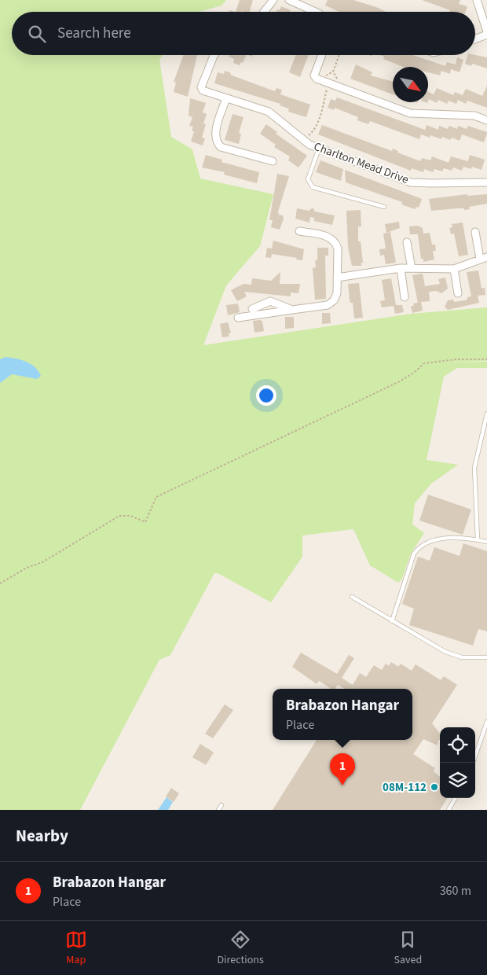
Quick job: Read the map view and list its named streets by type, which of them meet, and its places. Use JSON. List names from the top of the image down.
{
  "streets": {
    "street": ["Charlton Mead Drive"]
  },
  "places": ["08M-112"],
  "north": "bottom right",
  "page": {
    "search": "Search here",
    "popup": ["Brabazon Hangar", "Place"],
    "pins": "1",
    "heading": "Nearby",
    "list": [
      {
        "mark": "1",
        "name": "Brabazon Hangar",
        "note": "Place",
        "value": "360 m"
      }
    ],
    "nav": ["Map", "Directions", "Saved"]
  }
}
